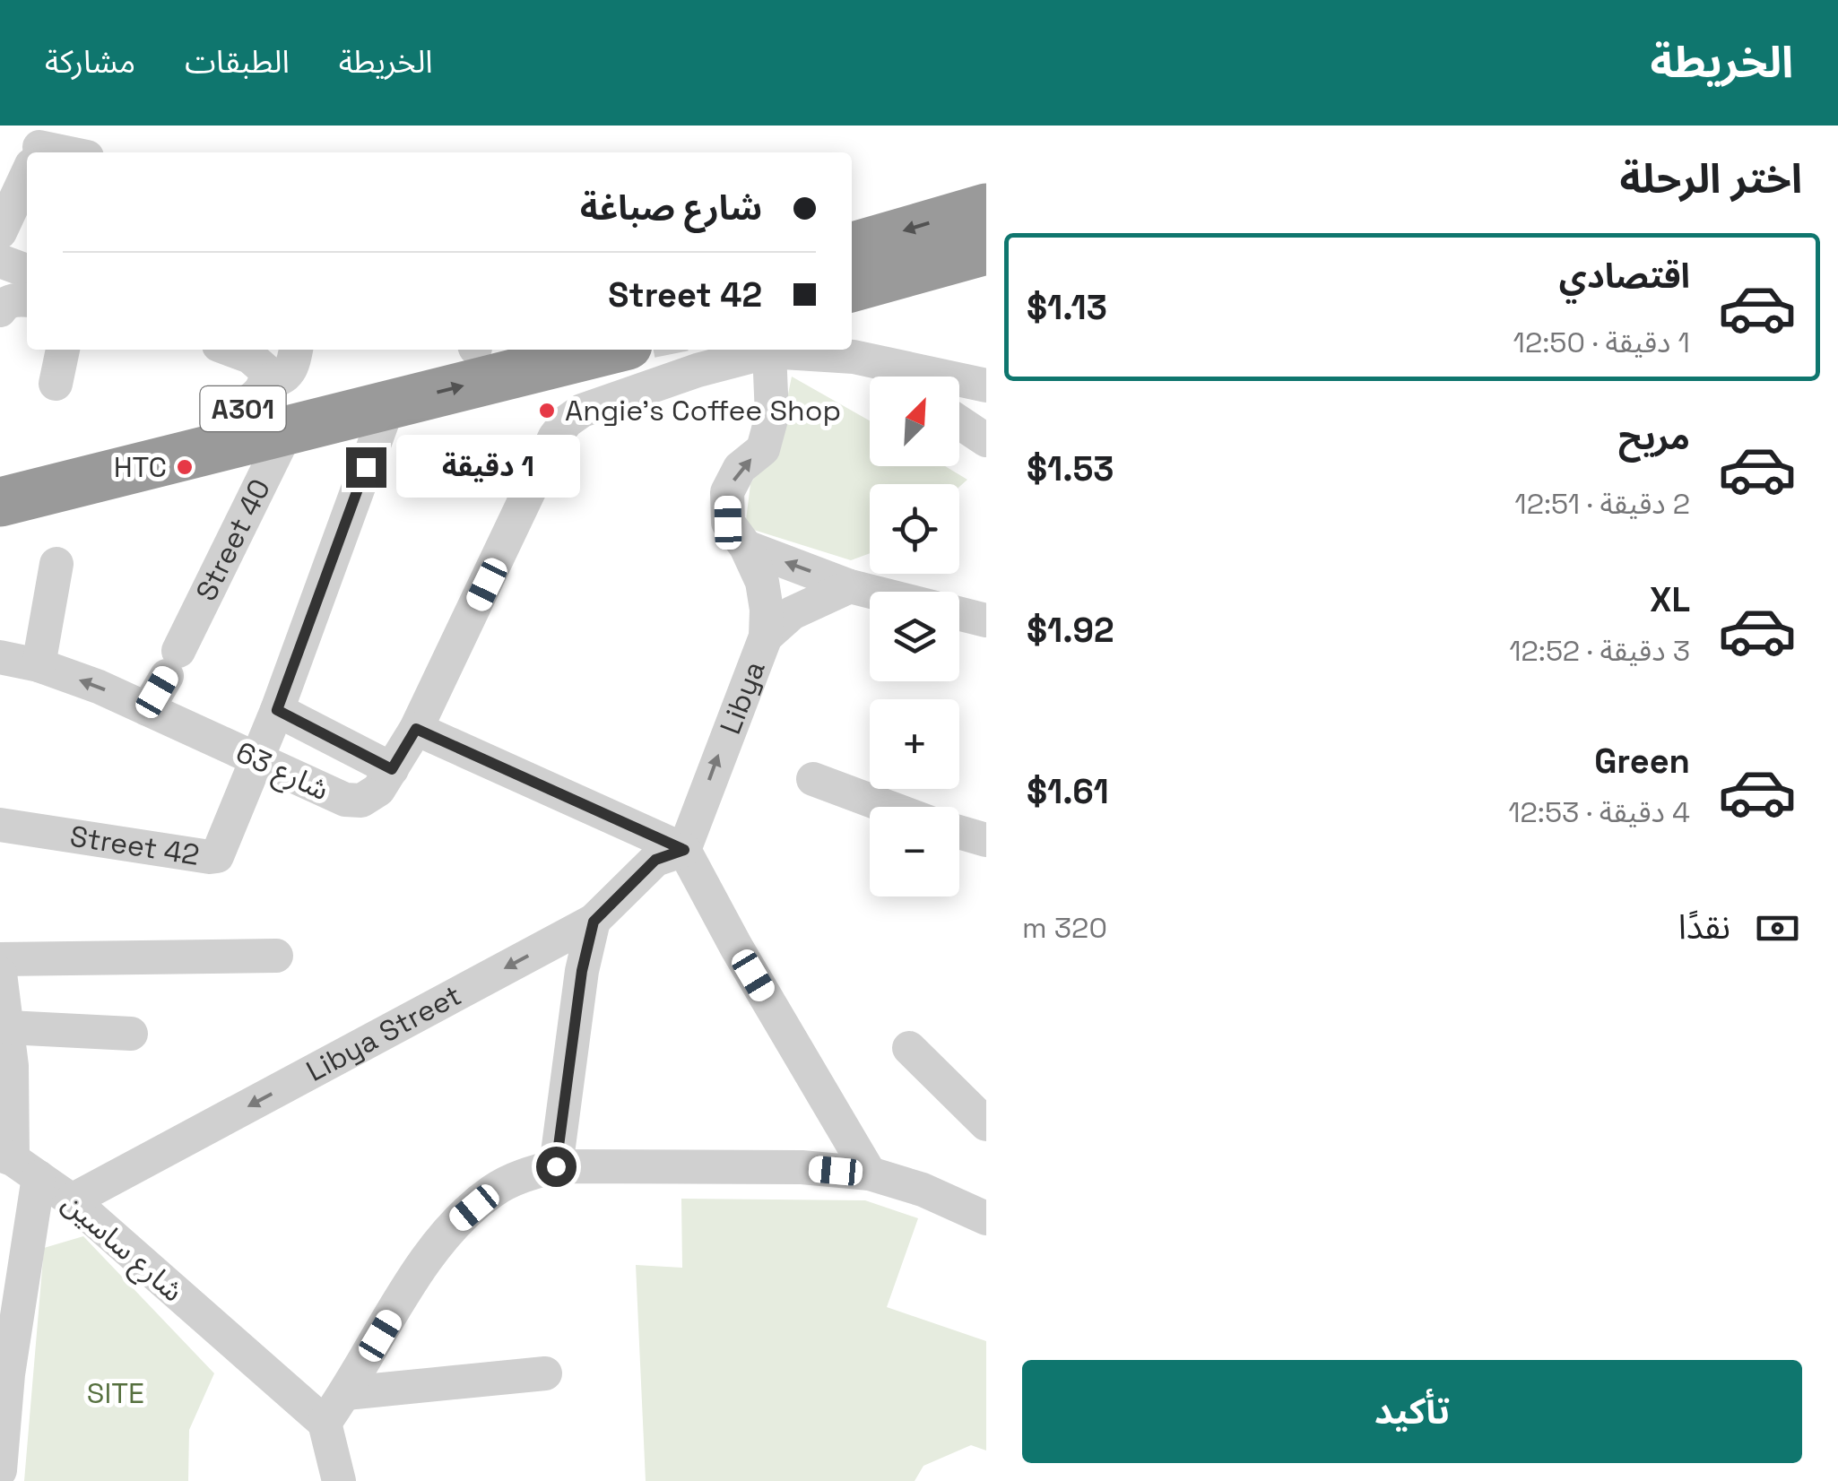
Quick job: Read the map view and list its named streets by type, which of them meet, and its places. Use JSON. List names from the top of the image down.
{
  "streets": {
    "highway": ["A301"],
    "street": [
      "Street 40",
      "Libya",
      "شارع 63",
      "Street 42",
      "Libya Street",
      "شارع ساسين"
    ]
  },
  "crossings": [
    ["A301", "Street 40"],
    ["A301", "شارع 63"],
    ["A301", "Street 42"],
    ["Street 40", "شارع 63"],
    ["Libya", "Libya Street"],
    ["شارع 63", "Street 42"],
    ["Libya Street", "شارع ساسين"]
  ],
  "one_way": ["Libya"],
  "parks": ["SITE"],
  "places": ["Angie's Coffee Shop", "HTC"],
  "north": "top right",
  "page": {
    "header": "الخريطة",
    "nav": ["الخريطة", "الطبقات", "مشاركة"],
    "heading": "اختر الرحلة",
    "banner": ["شارع صباغة", "Street 42"],
    "list": [
      {
        "name": "اقتصادي",
        "note": "1 دقيقة · 12:50",
        "value": "$1.13"
      },
      {
        "name": "مريح",
        "note": "2 دقيقة · 12:51",
        "value": "$1.53"
      },
      {
        "name": "XL",
        "note": "3 دقيقة · 12:52",
        "value": "$1.92"
      },
      {
        "name": "Green",
        "note": "4 دقيقة · 12:53",
        "value": "$1.61"
      }
    ],
    "map_buttons": ["+", "−"],
    "bubble": "1 دقيقة",
    "pay": ["نقدًا", "320 m"],
    "buttons": "تأكيد"
  }
}
